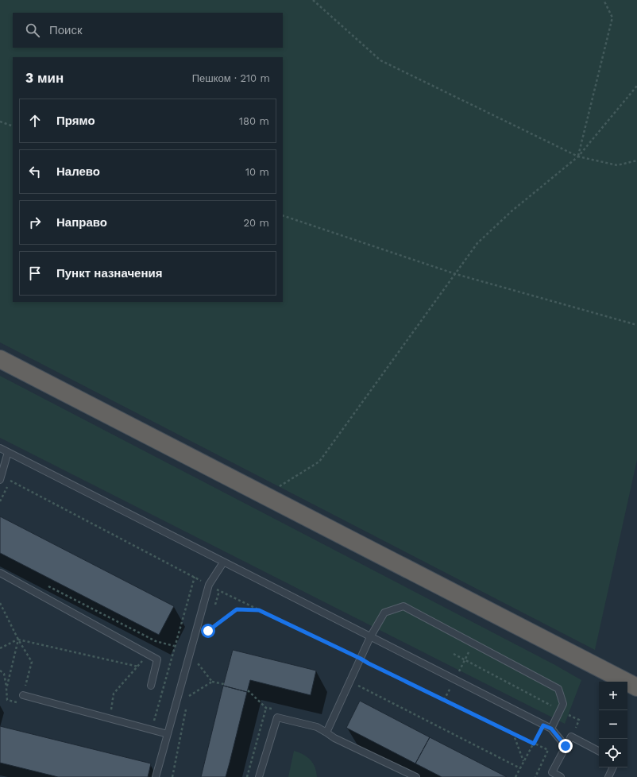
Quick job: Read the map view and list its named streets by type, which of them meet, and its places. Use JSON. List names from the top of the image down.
{
  "page": {
    "search": "Поиск",
    "heading": ["3 мин", "Пешком · 210 m"],
    "list": [
      ["Прямо", "180 m"],
      ["Налево", "10 m"],
      ["Направо", "20 m"],
      "Пункт назначения"
    ],
    "map_buttons": ["+", "−"]
  }
}
